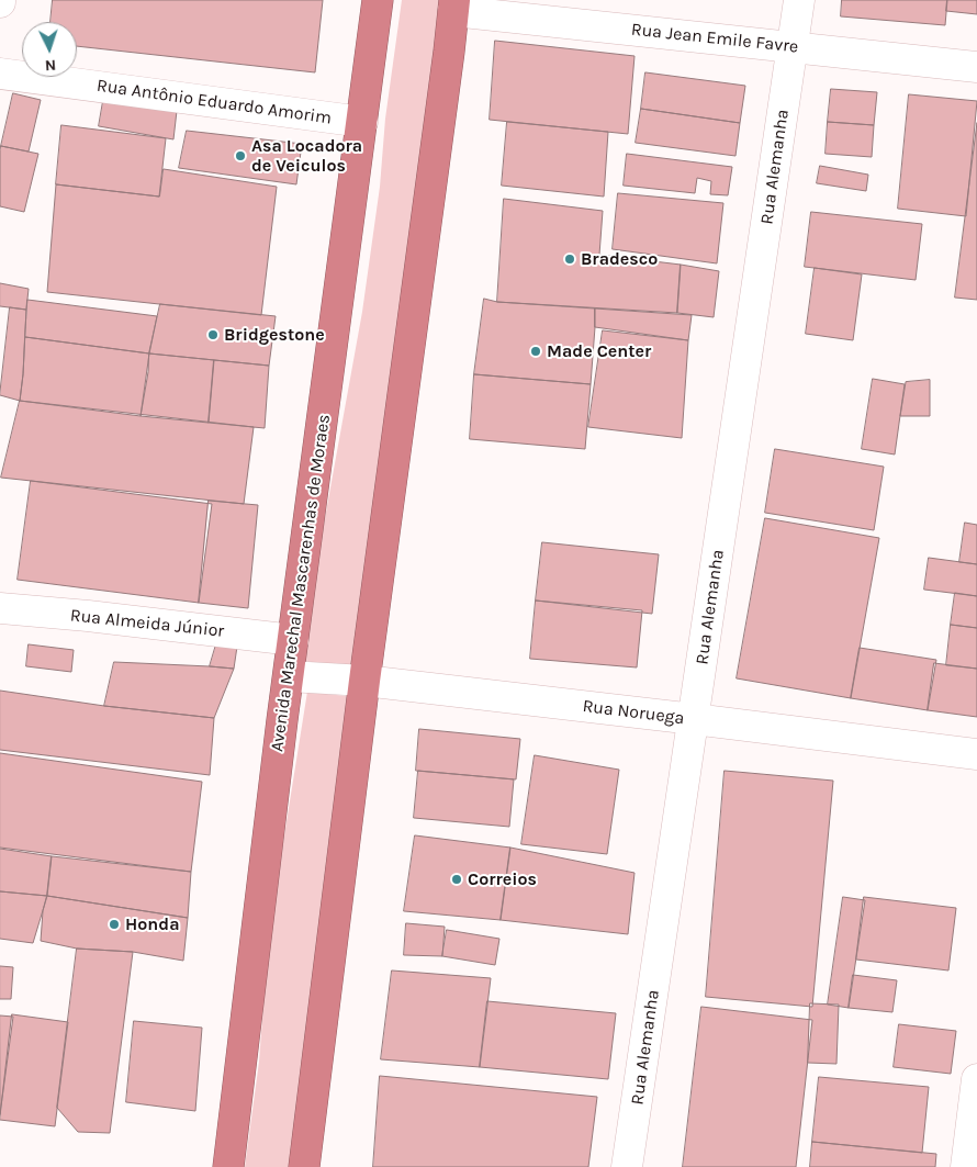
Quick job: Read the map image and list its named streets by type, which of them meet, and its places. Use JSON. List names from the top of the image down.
{
  "streets": {
    "highway": ["Avenida Marechal Mascarenhas de Moraes"],
    "street": [
      "Rua Jean Emile Favre",
      "Rua Antônio Eduardo Amorim",
      "Rua Alemanha",
      "Rua Almeida Júnior",
      "Rua Noruega"
    ]
  },
  "crossings": [
    ["Rua Jean Emile Favre", "Rua Alemanha"],
    ["Rua Antônio Eduardo Amorim", "Avenida Marechal Mascarenhas de Moraes"],
    ["Rua Alemanha", "Rua Noruega"],
    ["Avenida Marechal Mascarenhas de Moraes", "Rua Almeida Júnior"],
    ["Avenida Marechal Mascarenhas de Moraes", "Rua Noruega"]
  ],
  "places": [
    "Asa Locadora de Veiculos",
    "Bradesco",
    "Bridgestone",
    "Made Center",
    "Correios",
    "Honda"
  ],
  "north": "bottom"
}
